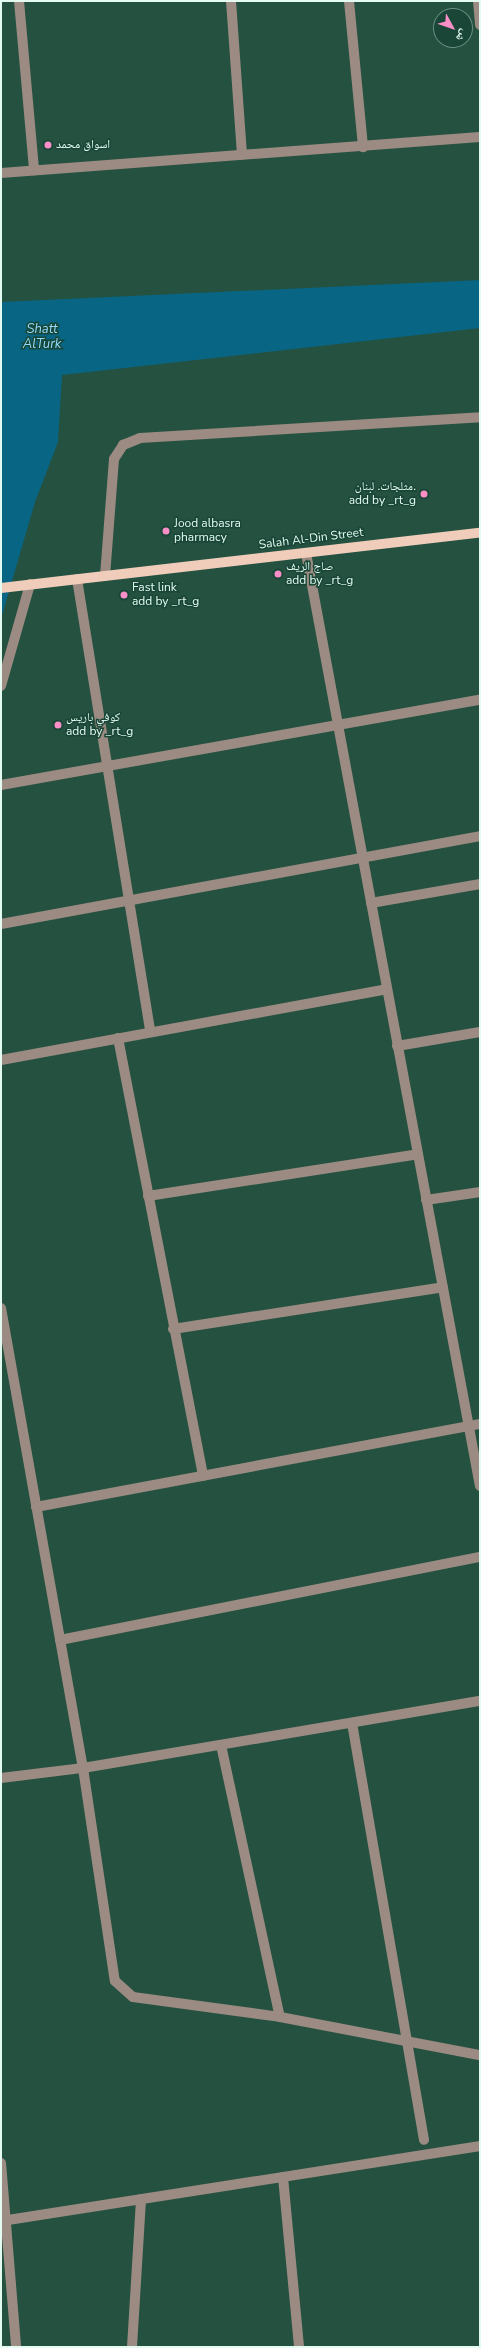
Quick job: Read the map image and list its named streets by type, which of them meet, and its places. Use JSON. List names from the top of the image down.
{
  "streets": {
    "main road": ["Salah Al-Din Street"]
  },
  "water": ["Shatt AlTurk"],
  "places": [
    "اسواق محمد",
    "مثلجات. لبنان. add by _rt_g",
    "Jood albasra pharmacy",
    "صاج الريف add by _rt_g",
    "Fast link add by _rt_g",
    "كوفي باريس add by _rt_g"
  ],
  "north": "bottom right"
}
